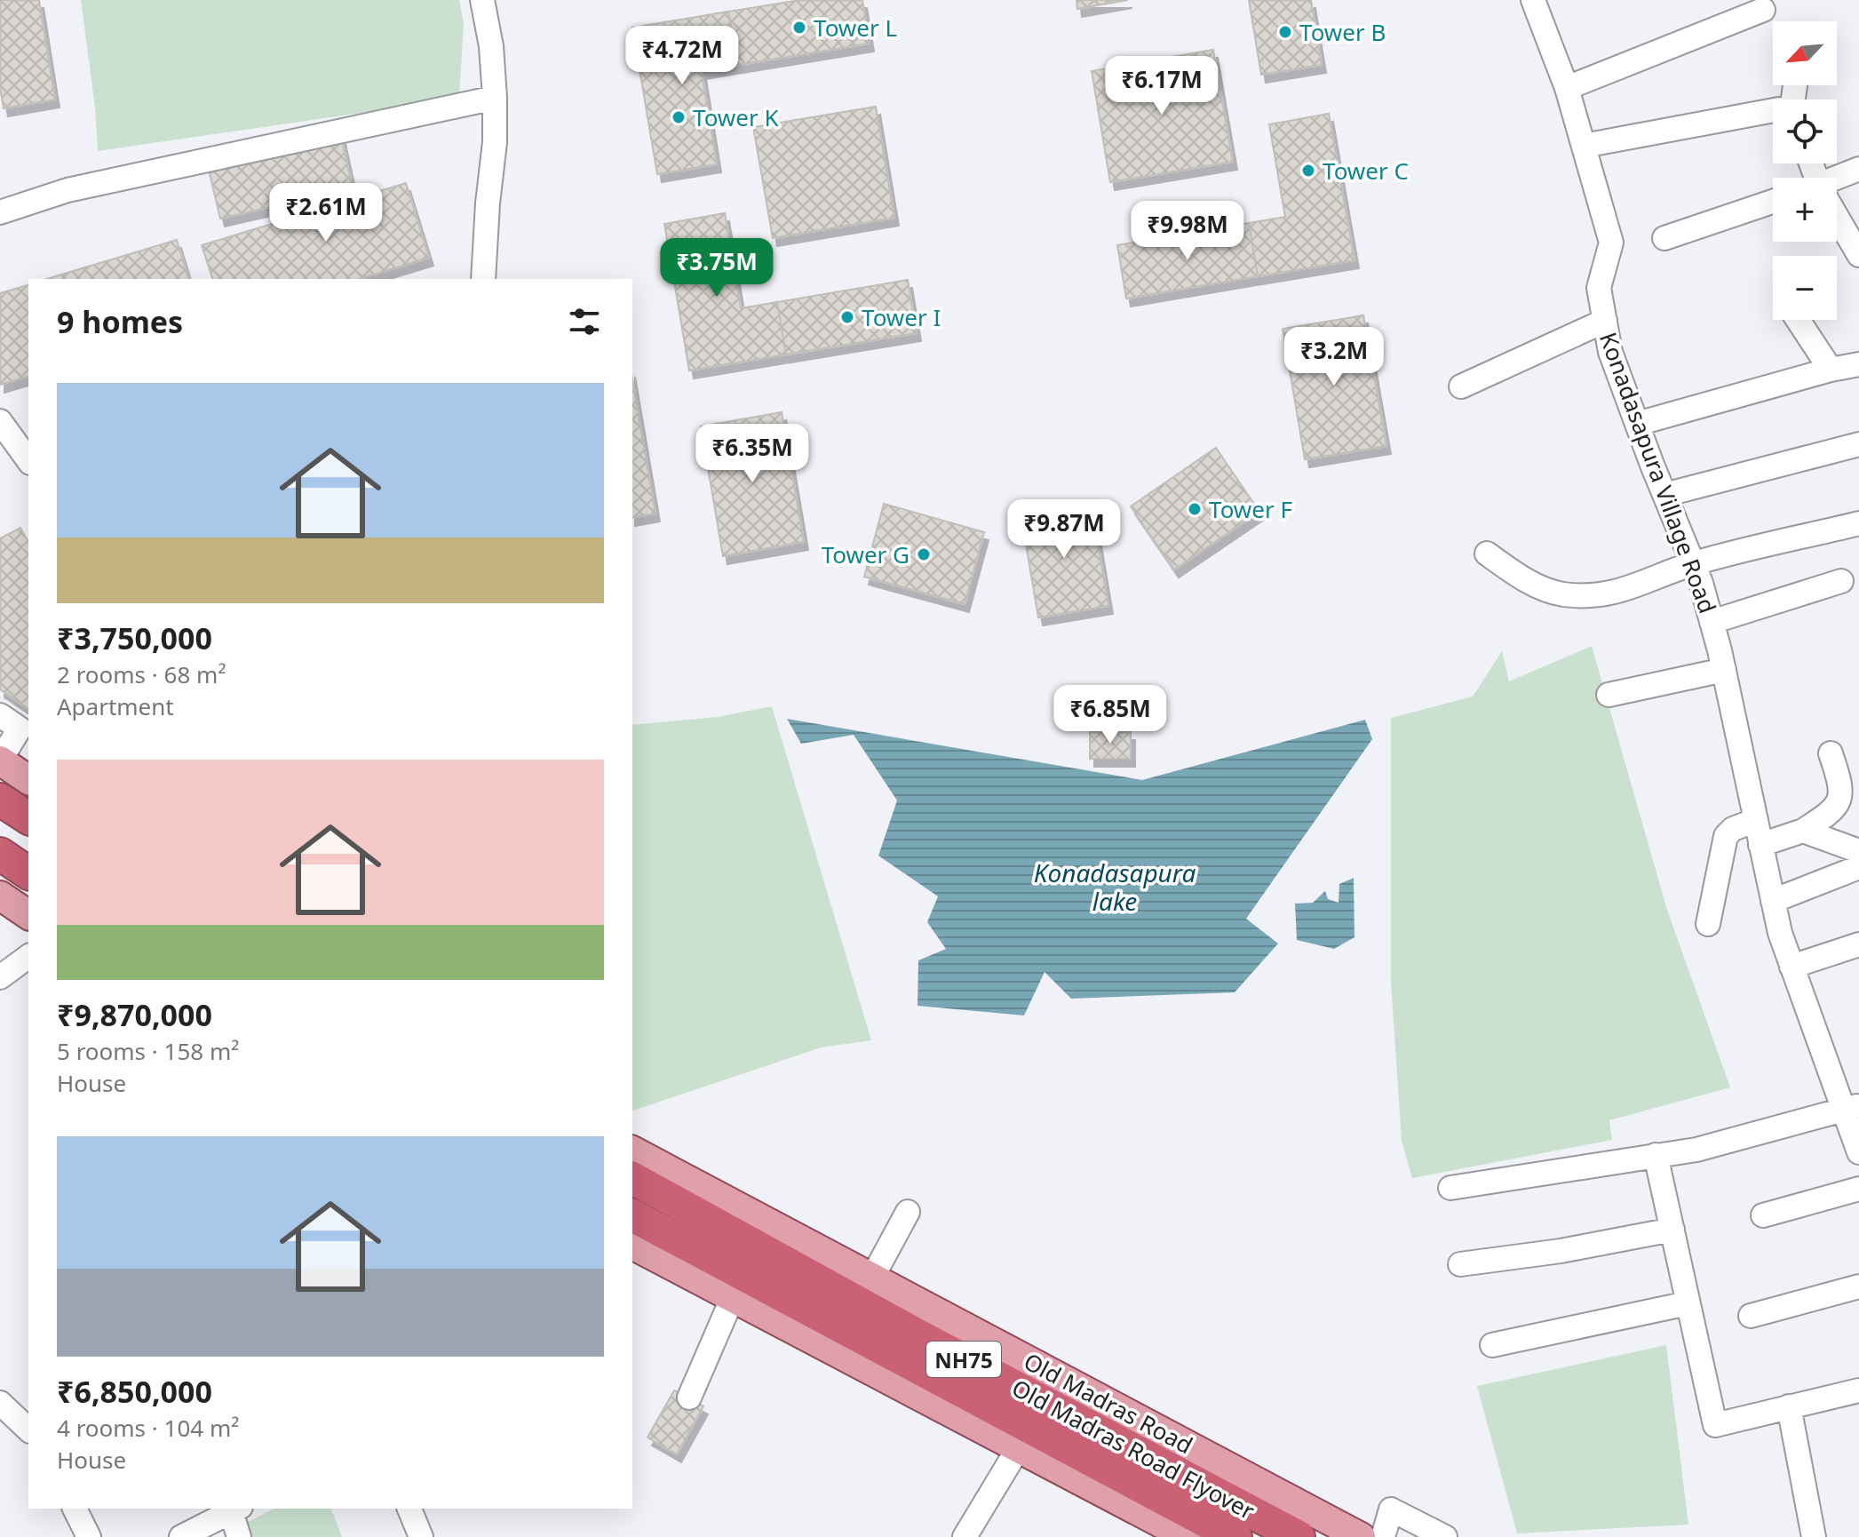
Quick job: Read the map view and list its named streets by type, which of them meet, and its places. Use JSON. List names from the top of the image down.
{
  "streets": {
    "highway": ["NH75", "Old Madras Road Flyover"],
    "main road": ["Old Madras Road"],
    "street": ["Konadasapura Village Road"]
  },
  "water": ["Konadasapura lake"],
  "places": [
    "Tower L",
    "Tower B",
    "Tower K",
    "Tower C",
    "Tower I",
    "Tower F",
    "Tower G"
  ],
  "north": "bottom left",
  "page": {
    "map_buttons": ["+", "−"],
    "price": [
      "₹4.72M",
      "₹6.17M",
      "₹2.61M",
      "₹9.98M",
      "₹3.75M",
      "₹3.2M",
      "₹6.35M",
      "₹9.87M",
      "₹6.85M"
    ],
    "heading": "9 homes",
    "list": [
      {
        "name": "₹3,750,000",
        "note": "2 rooms · 68 m² · Apartment"
      },
      {
        "name": "₹9,870,000",
        "note": "5 rooms · 158 m² · House"
      },
      {
        "name": "₹6,850,000",
        "note": "4 rooms · 104 m² · House"
      }
    ]
  }
}
